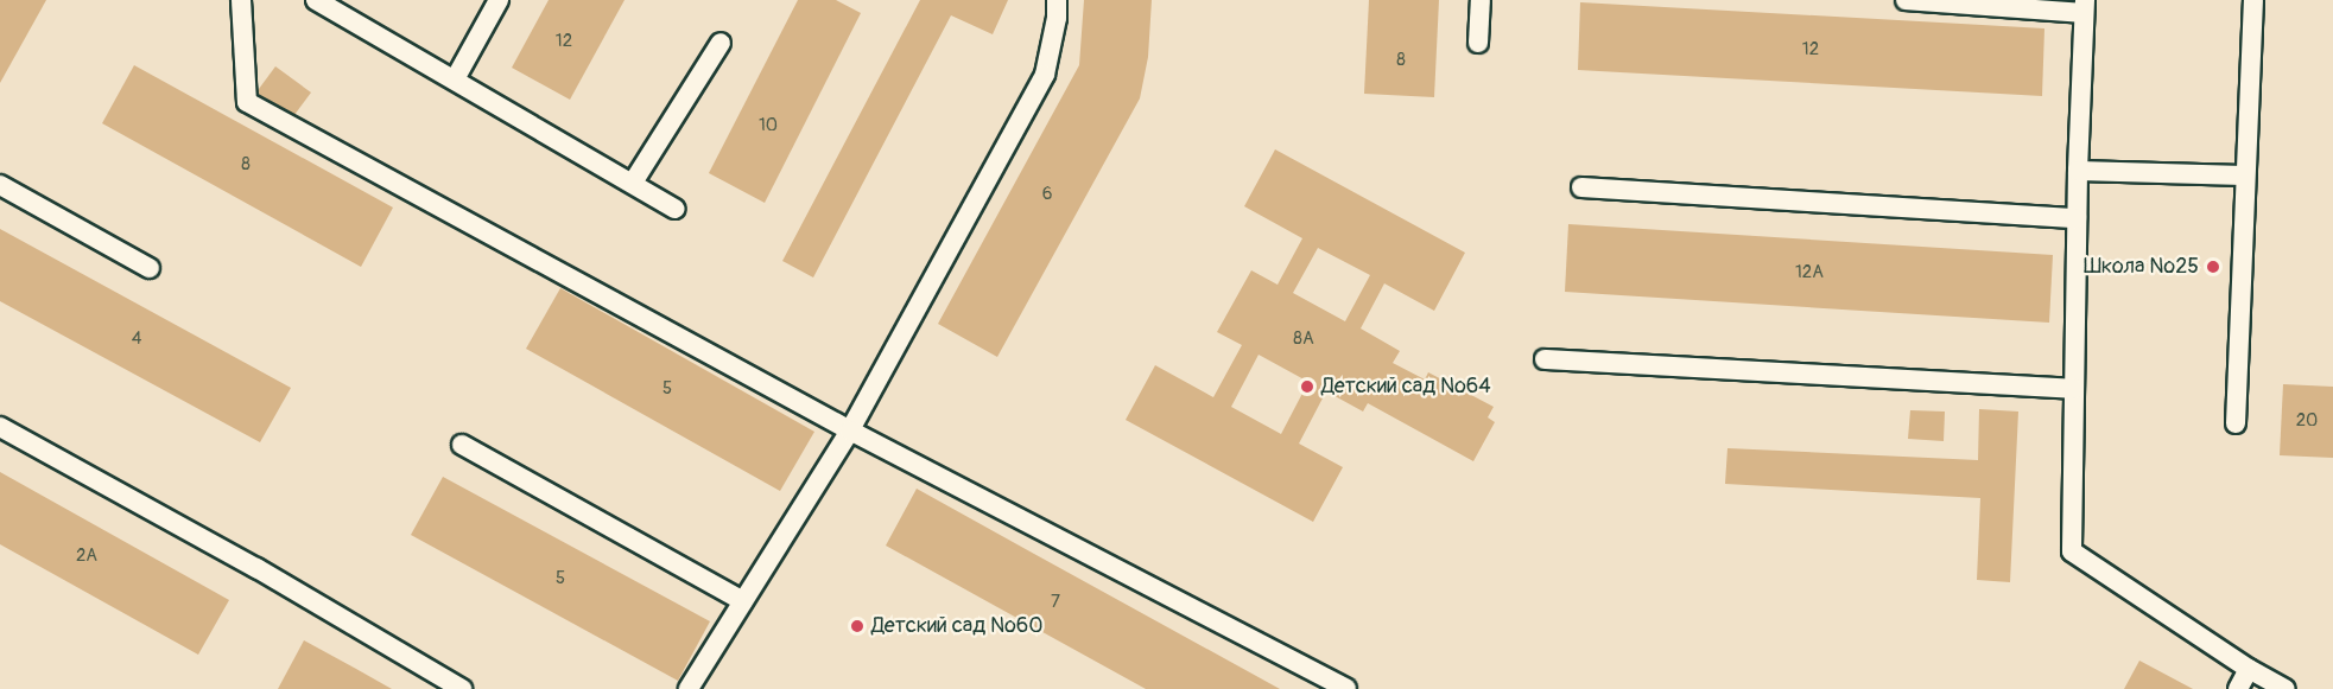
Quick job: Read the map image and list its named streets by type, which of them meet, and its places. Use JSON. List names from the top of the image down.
{
  "places": ["Школа №25", "Детский сад №64", "Детский сад №60"],
  "house_numbers": [
    "12",
    "12",
    "8",
    "10",
    "8",
    "6",
    "12А",
    "4",
    "8А",
    "5",
    "20",
    "2А",
    "5",
    "7"
  ]
}
